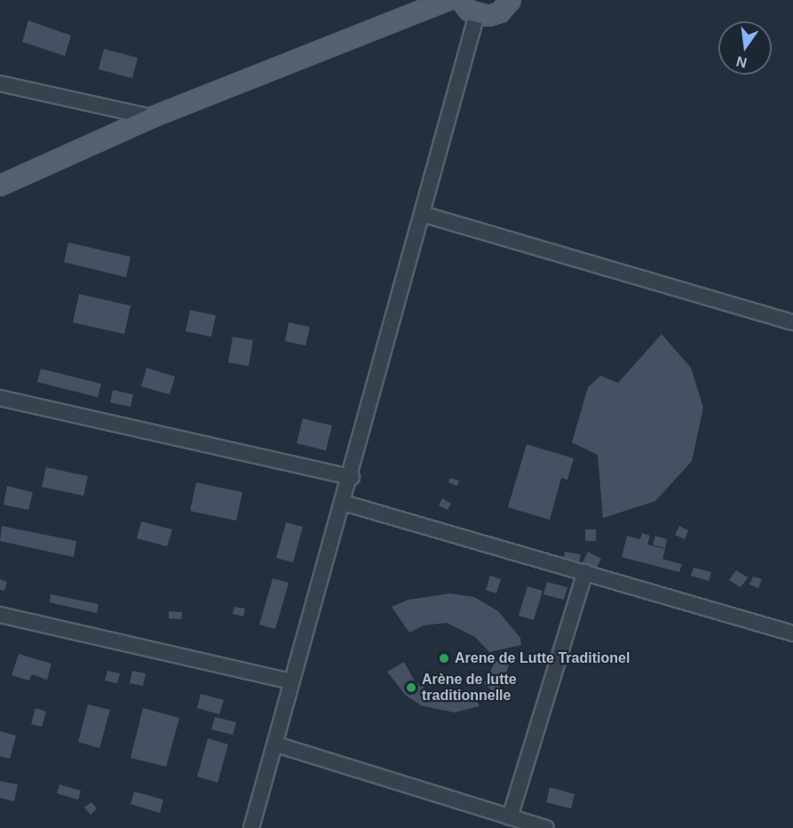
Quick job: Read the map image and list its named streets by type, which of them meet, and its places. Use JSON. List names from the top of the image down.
{
  "places": ["Arene de Lutte Traditionel", "Arène de lutte traditionnelle"],
  "north": "bottom"
}
